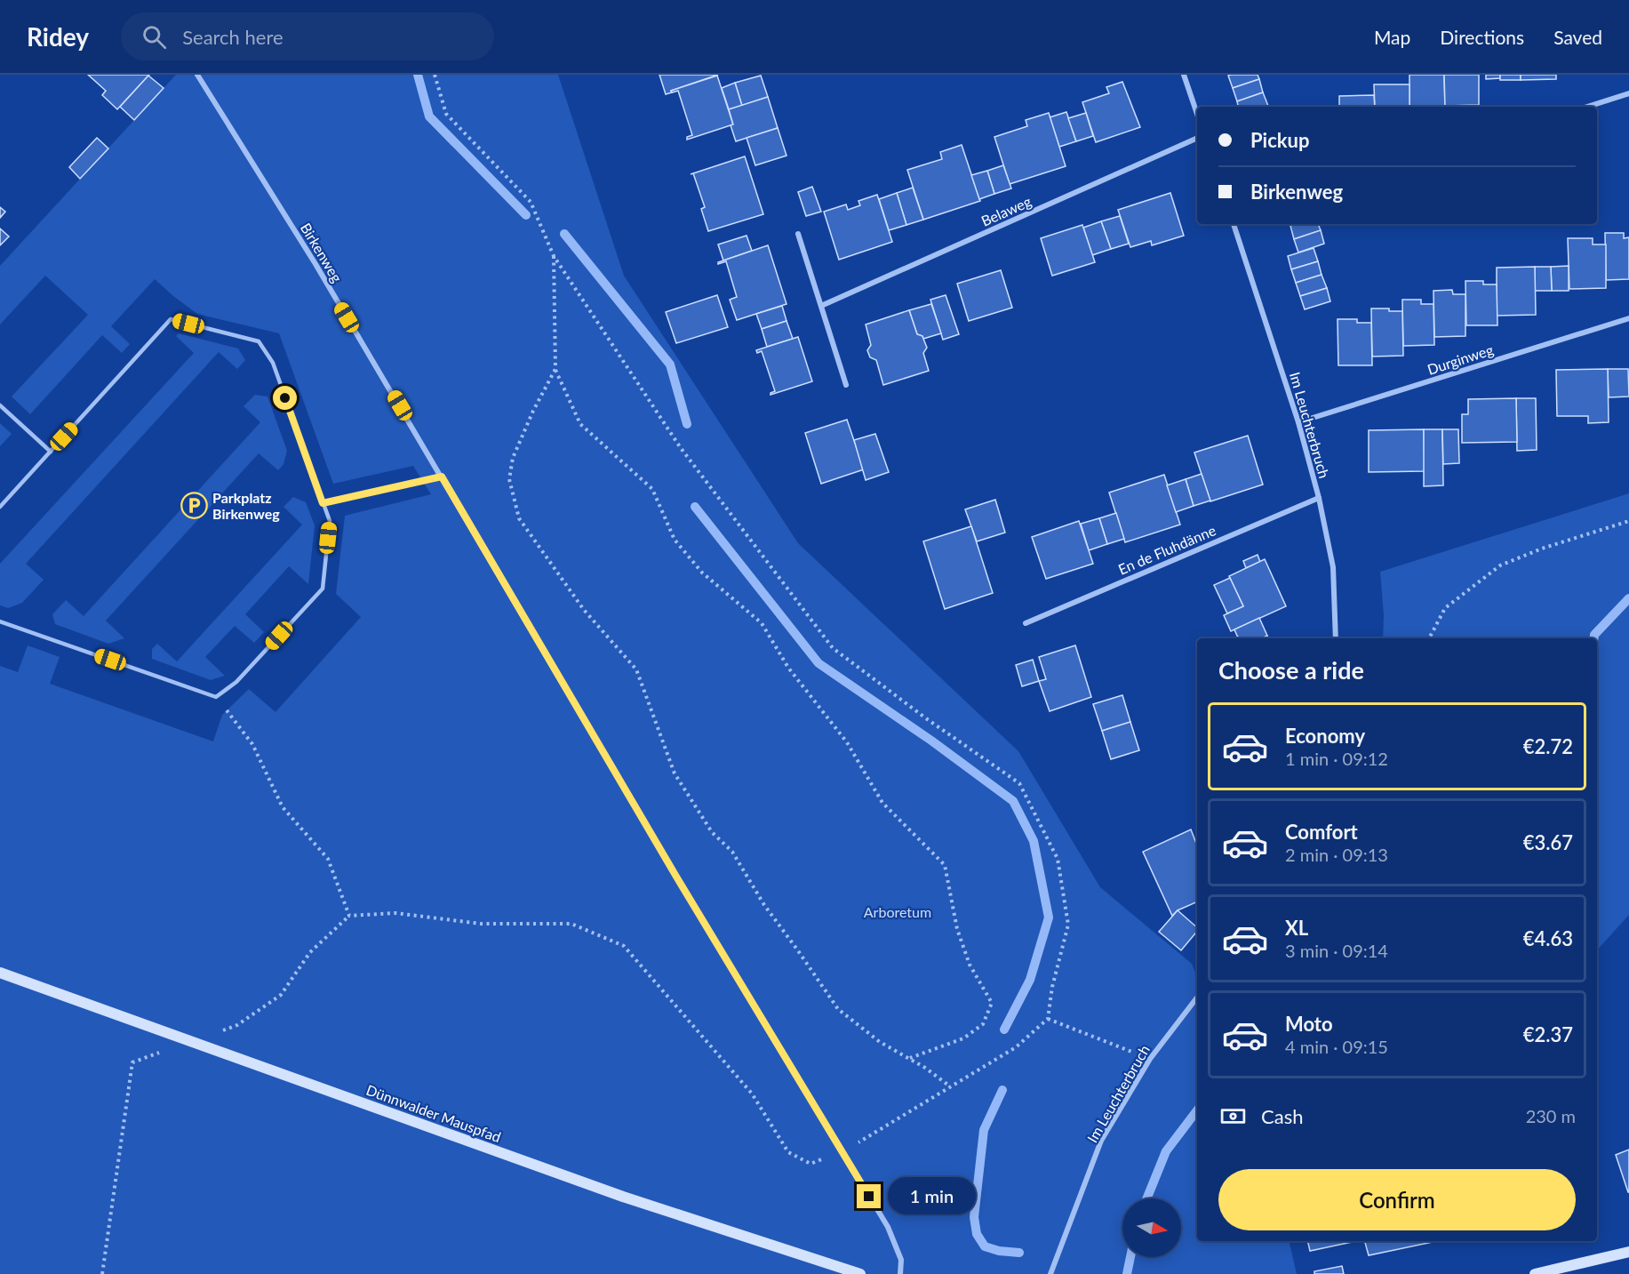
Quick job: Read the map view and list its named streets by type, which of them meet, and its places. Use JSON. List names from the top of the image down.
{
  "streets": {
    "main road": ["Dünnwalder Mauspfad"],
    "street": [
      "Belaweg",
      "Birkenweg",
      "Durginweg",
      "Im Leuchterbruch",
      "En de Fluhdänne"
    ]
  },
  "crossings": [
    ["Durginweg", "Im Leuchterbruch"],
    ["Im Leuchterbruch", "En de Fluhdänne"]
  ],
  "parks": ["Arboretum"],
  "places": {
    "parking": ["Parkplatz Birkenweg"]
  },
  "north": "right",
  "page": {
    "header": "Ridey",
    "search": "Search here",
    "nav": ["Map", "Directions", "Saved"],
    "banner": ["Pickup", "Birkenweg"],
    "heading": "Choose a ride",
    "list": [
      {
        "name": "Economy",
        "note": "1 min · 09:12",
        "value": "€2.72"
      },
      {
        "name": "Comfort",
        "note": "2 min · 09:13",
        "value": "€3.67"
      },
      {
        "name": "XL",
        "note": "3 min · 09:14",
        "value": "€4.63"
      },
      {
        "name": "Moto",
        "note": "4 min · 09:15",
        "value": "€2.37"
      }
    ],
    "pay": ["Cash", "230 m"],
    "buttons": "Confirm",
    "bubble": "1 min"
  }
}
